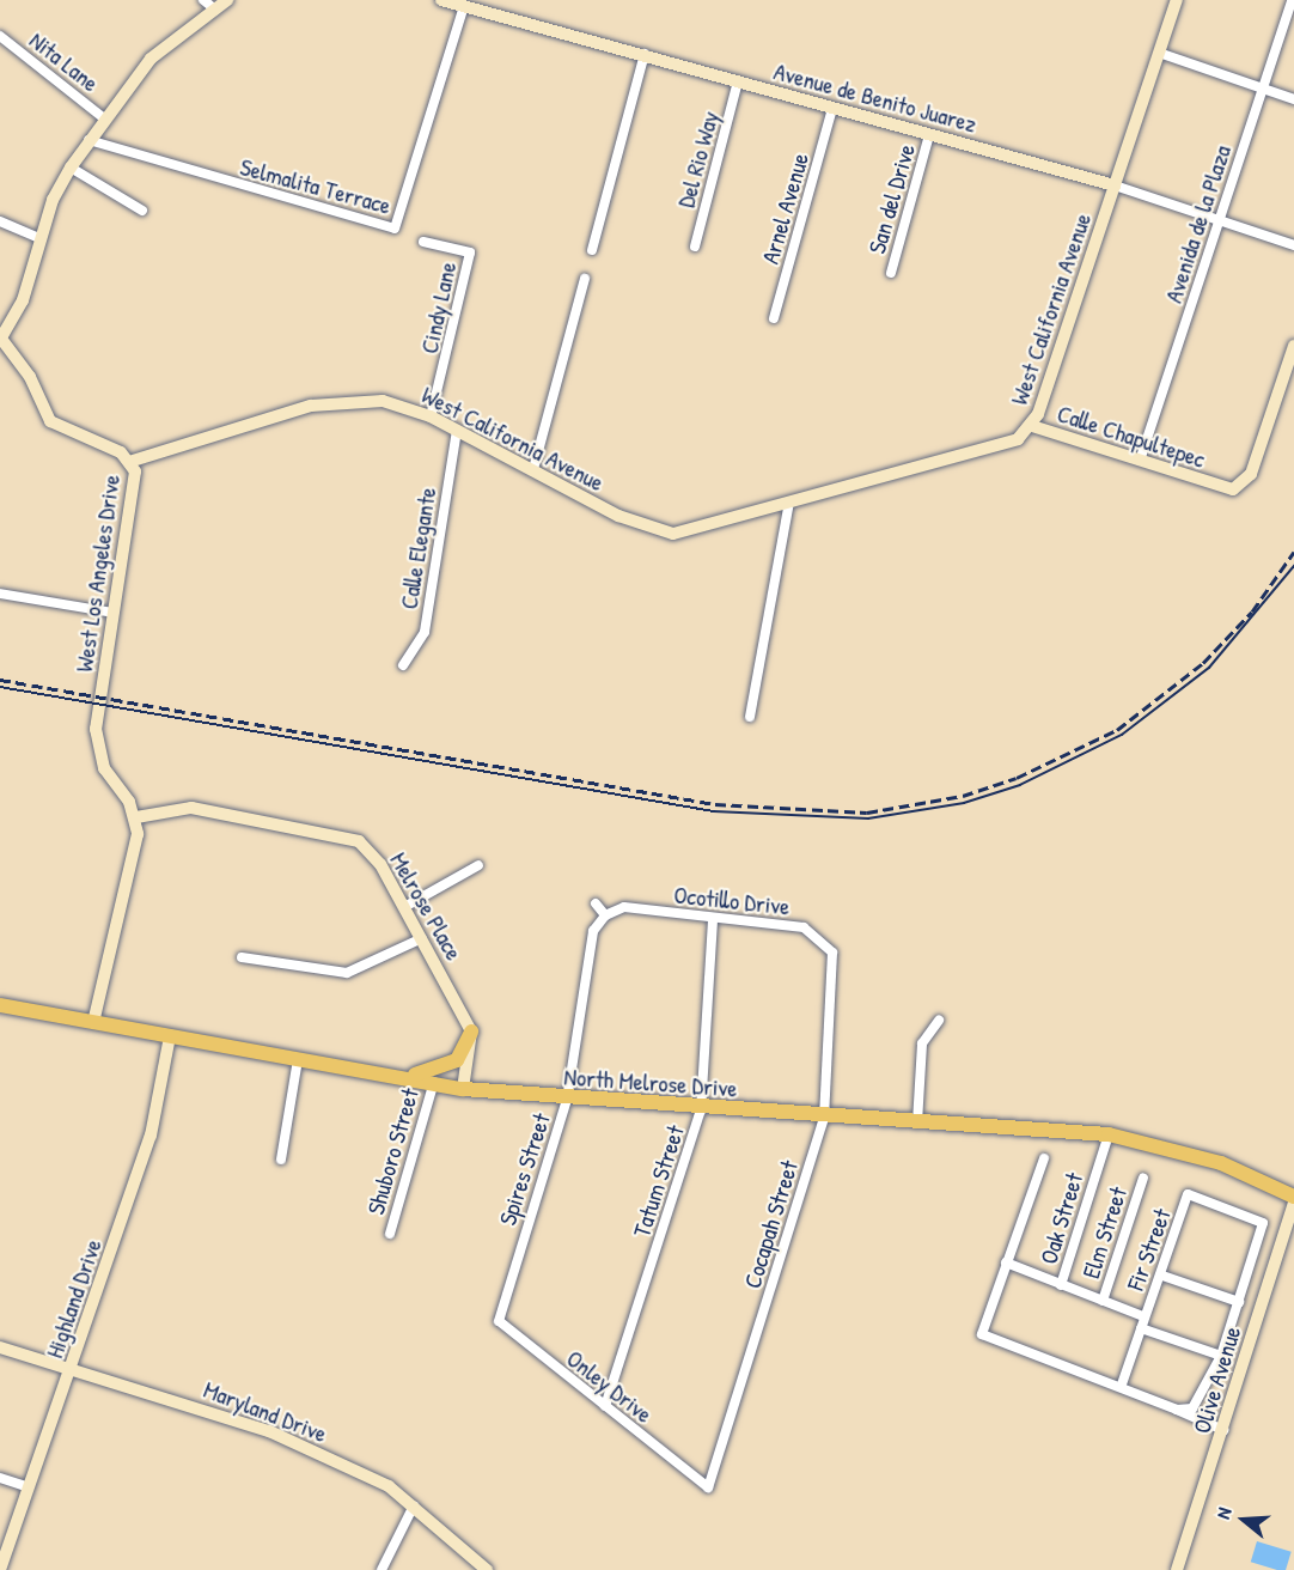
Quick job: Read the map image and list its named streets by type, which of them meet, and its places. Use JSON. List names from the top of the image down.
{
  "streets": {
    "main road": ["North Melrose Drive"],
    "street": [
      "Nita Lane",
      "Avenue de Benito Juarez",
      "Del Rio Way",
      "Selmalita Terrace",
      "San del Drive",
      "Arnel Avenue",
      "Avenida de la Plaza",
      "Cindy Lane",
      "West California Avenue",
      "Calle Chapultepec",
      "Calle Elegante",
      "West Los Angeles Drive",
      "Ocotillo Drive",
      "Melrose Place",
      "Shuboro Street",
      "Spires Street",
      "Tatum Street",
      "Oak Street",
      "Cocapah Street",
      "Elm Street",
      "Fir Street",
      "Highland Drive",
      "Olive Avenue",
      "Onley Drive",
      "Maryland Drive"
    ]
  },
  "crossings": [
    ["Nita Lane", "West Los Angeles Drive"],
    ["Avenue de Benito Juarez", "Del Rio Way"],
    ["Avenue de Benito Juarez", "Selmalita Terrace"],
    ["Avenue de Benito Juarez", "San del Drive"],
    ["Avenue de Benito Juarez", "Arnel Avenue"],
    ["Avenue de Benito Juarez", "Avenida de la Plaza"],
    ["Avenue de Benito Juarez", "West California Avenue"],
    ["Selmalita Terrace", "West Los Angeles Drive"],
    ["Avenida de la Plaza", "Calle Chapultepec"],
    ["Cindy Lane", "West California Avenue"],
    ["West California Avenue", "Calle Chapultepec"],
    ["West California Avenue", "Calle Elegante"],
    ["West California Avenue", "West Los Angeles Drive"],
    ["West Los Angeles Drive", "Melrose Place"],
    ["Ocotillo Drive", "Spires Street"],
    ["Ocotillo Drive", "Tatum Street"],
    ["Ocotillo Drive", "Cocapah Street"],
    ["North Melrose Drive", "Shuboro Street"],
    ["North Melrose Drive", "Spires Street"],
    ["North Melrose Drive", "Tatum Street"],
    ["North Melrose Drive", "Oak Street"],
    ["North Melrose Drive", "Cocapah Street"],
    ["North Melrose Drive", "Highland Drive"],
    ["North Melrose Drive", "Olive Avenue"],
    ["Spires Street", "Onley Drive"],
    ["Tatum Street", "Onley Drive"],
    ["Cocapah Street", "Onley Drive"],
    ["Highland Drive", "Maryland Drive"]
  ],
  "north": "left"
}
